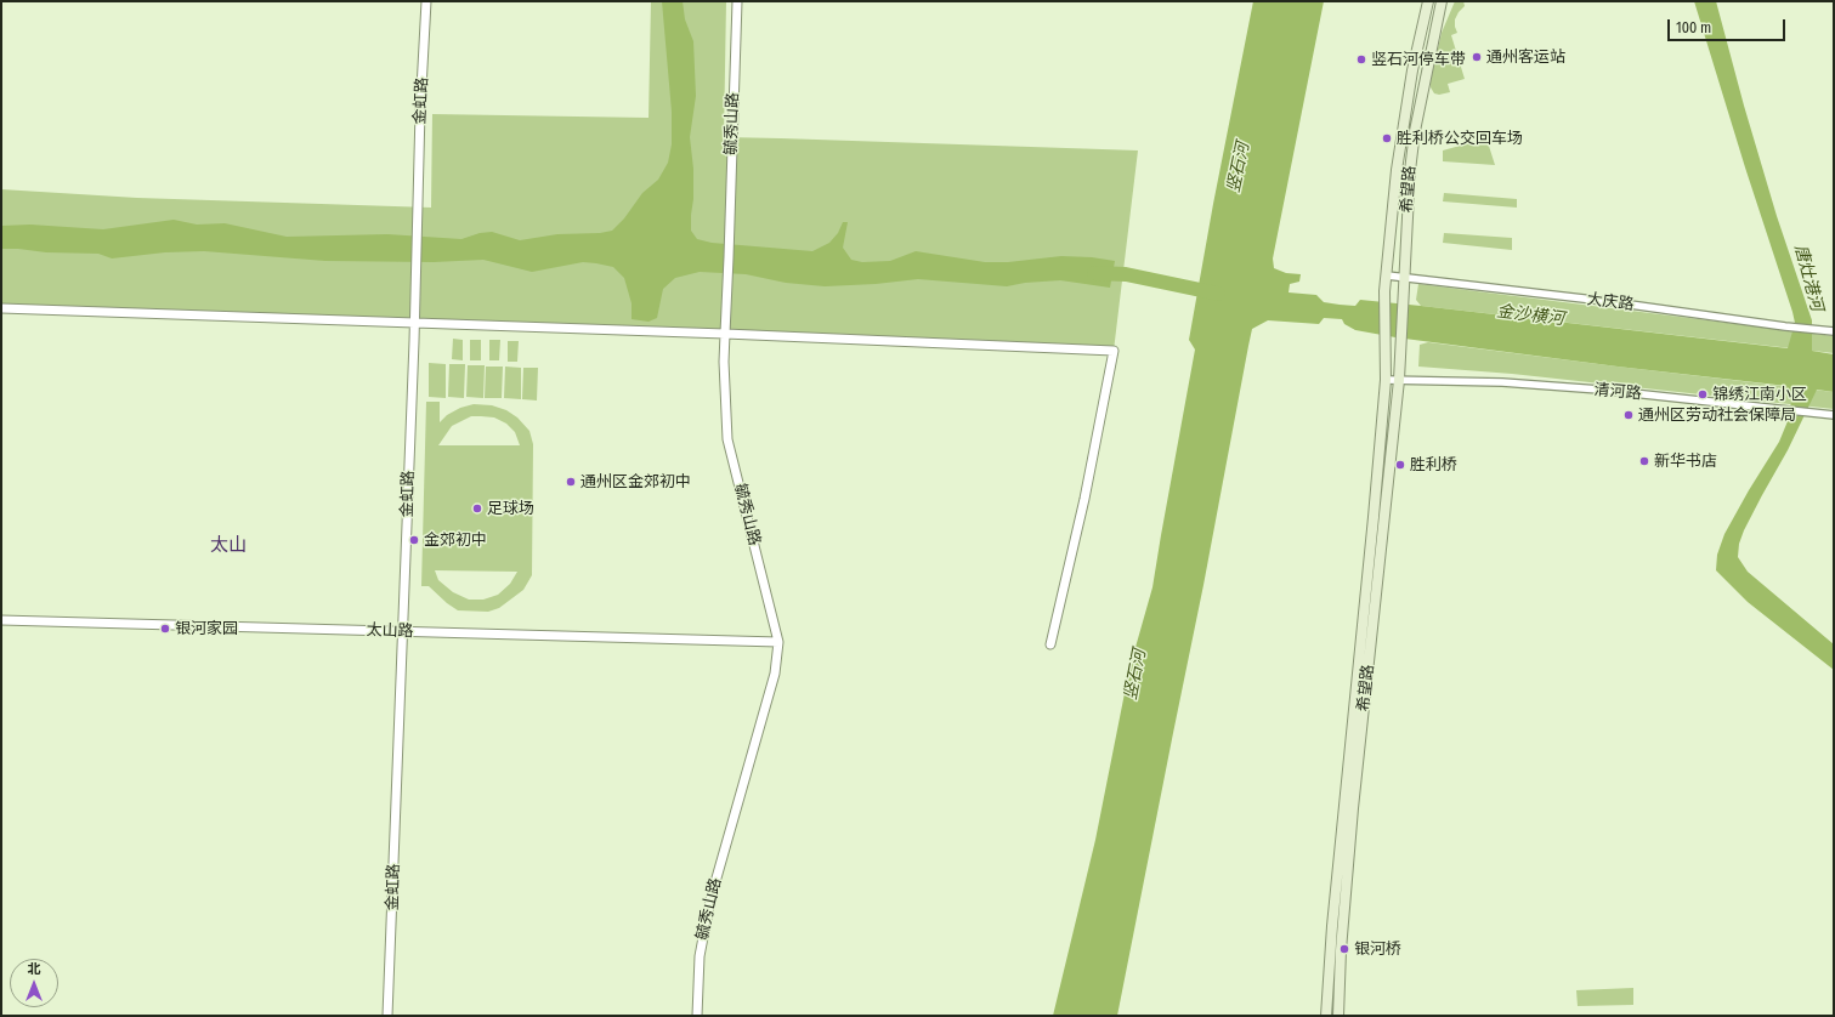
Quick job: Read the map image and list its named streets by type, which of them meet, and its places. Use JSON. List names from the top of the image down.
{
  "streets": {
    "main road": ["希望路"],
    "street": [
      "金虹路",
      "毓秀山路",
      "大庆路",
      "清河路",
      "太山路"
    ]
  },
  "crossings": [
    ["金虹路", "太山路"],
    ["毓秀山路", "太山路"],
    ["希望路", "大庆路"],
    ["希望路", "清河路"]
  ],
  "districts": ["太山"],
  "water": ["竖石河", "唐灶港河", "金沙横河"],
  "places": [
    "通州客运站",
    "竖石河停车带",
    "胜利桥公交回车场",
    "锦绣江南小区",
    "通州区劳动社会保障局",
    "新华书店",
    "胜利桥",
    "通州区金郊初中",
    "足球场",
    "金郊初中",
    "银河家园",
    "银河桥"
  ],
  "scale_bar": "100 m",
  "north": "top"
}
